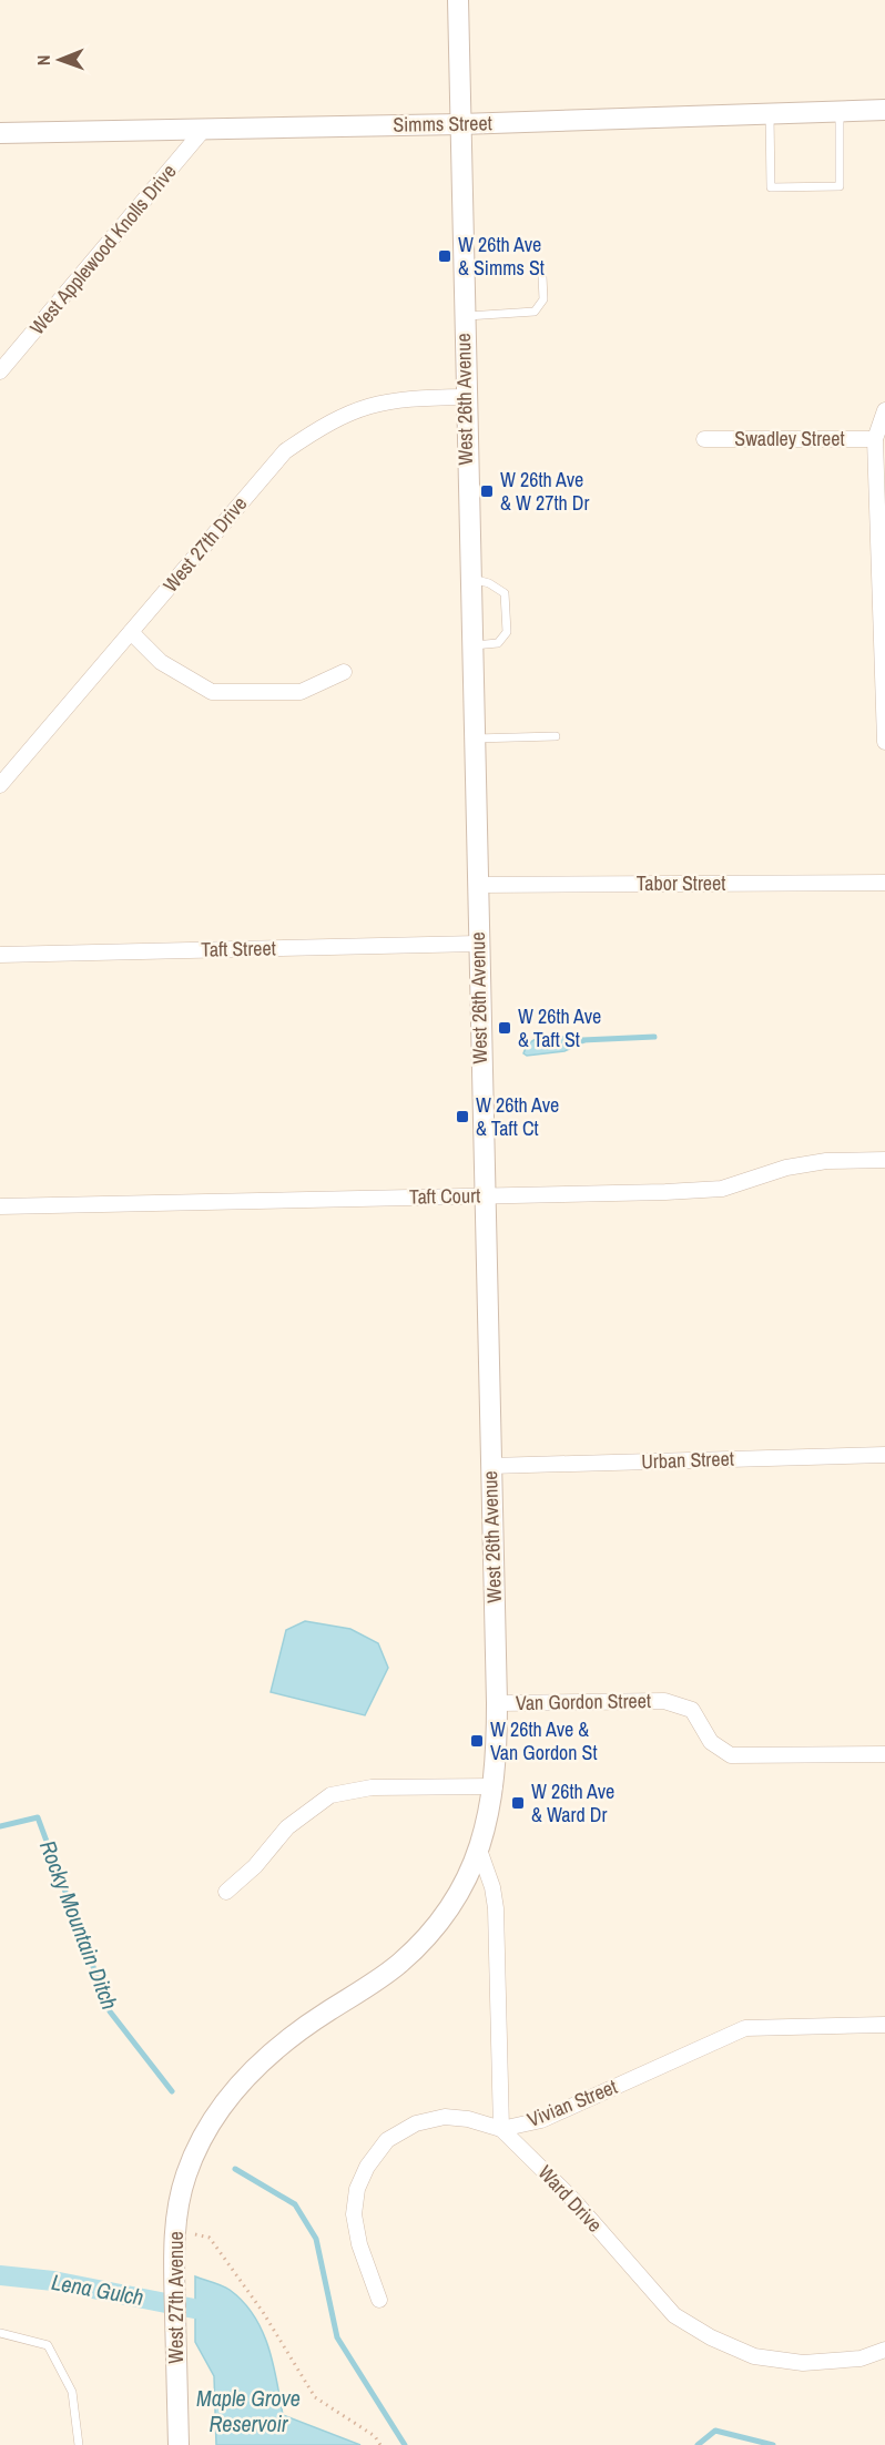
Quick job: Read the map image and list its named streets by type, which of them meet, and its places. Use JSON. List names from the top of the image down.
{
  "streets": {
    "street": [
      "Simms Street",
      "West Applewood Knolls Drive",
      "West 26th Avenue",
      "Swadley Street",
      "West 27th Drive",
      "Tabor Street",
      "Taft Street",
      "Taft Court",
      "Urban Street",
      "Van Gordon Street",
      "Vivian Street",
      "Ward Drive",
      "West 27th Avenue"
    ]
  },
  "crossings": [
    ["Simms Street", "West Applewood Knolls Drive"],
    ["Simms Street", "West 26th Avenue"],
    ["West 26th Avenue", "West 27th Drive"],
    ["West 26th Avenue", "Tabor Street"],
    ["West 26th Avenue", "Taft Street"],
    ["West 26th Avenue", "Taft Court"],
    ["West 26th Avenue", "Urban Street"],
    ["West 26th Avenue", "Van Gordon Street"],
    ["West 26th Avenue", "West 27th Avenue"],
    ["Vivian Street", "Ward Drive"]
  ],
  "water": ["Rocky Mountain Ditch", "Lena Gulch", "Maple Grove Reservoir"],
  "places": {
    "transit": [
      "W 26th Ave & Simms St",
      "W 26th Ave & W 27th Dr",
      "W 26th Ave & Taft St",
      "W 26th Ave & Taft Ct",
      "W 26th Ave & Van Gordon St",
      "W 26th Ave & Ward Dr"
    ]
  },
  "north": "left"
}
